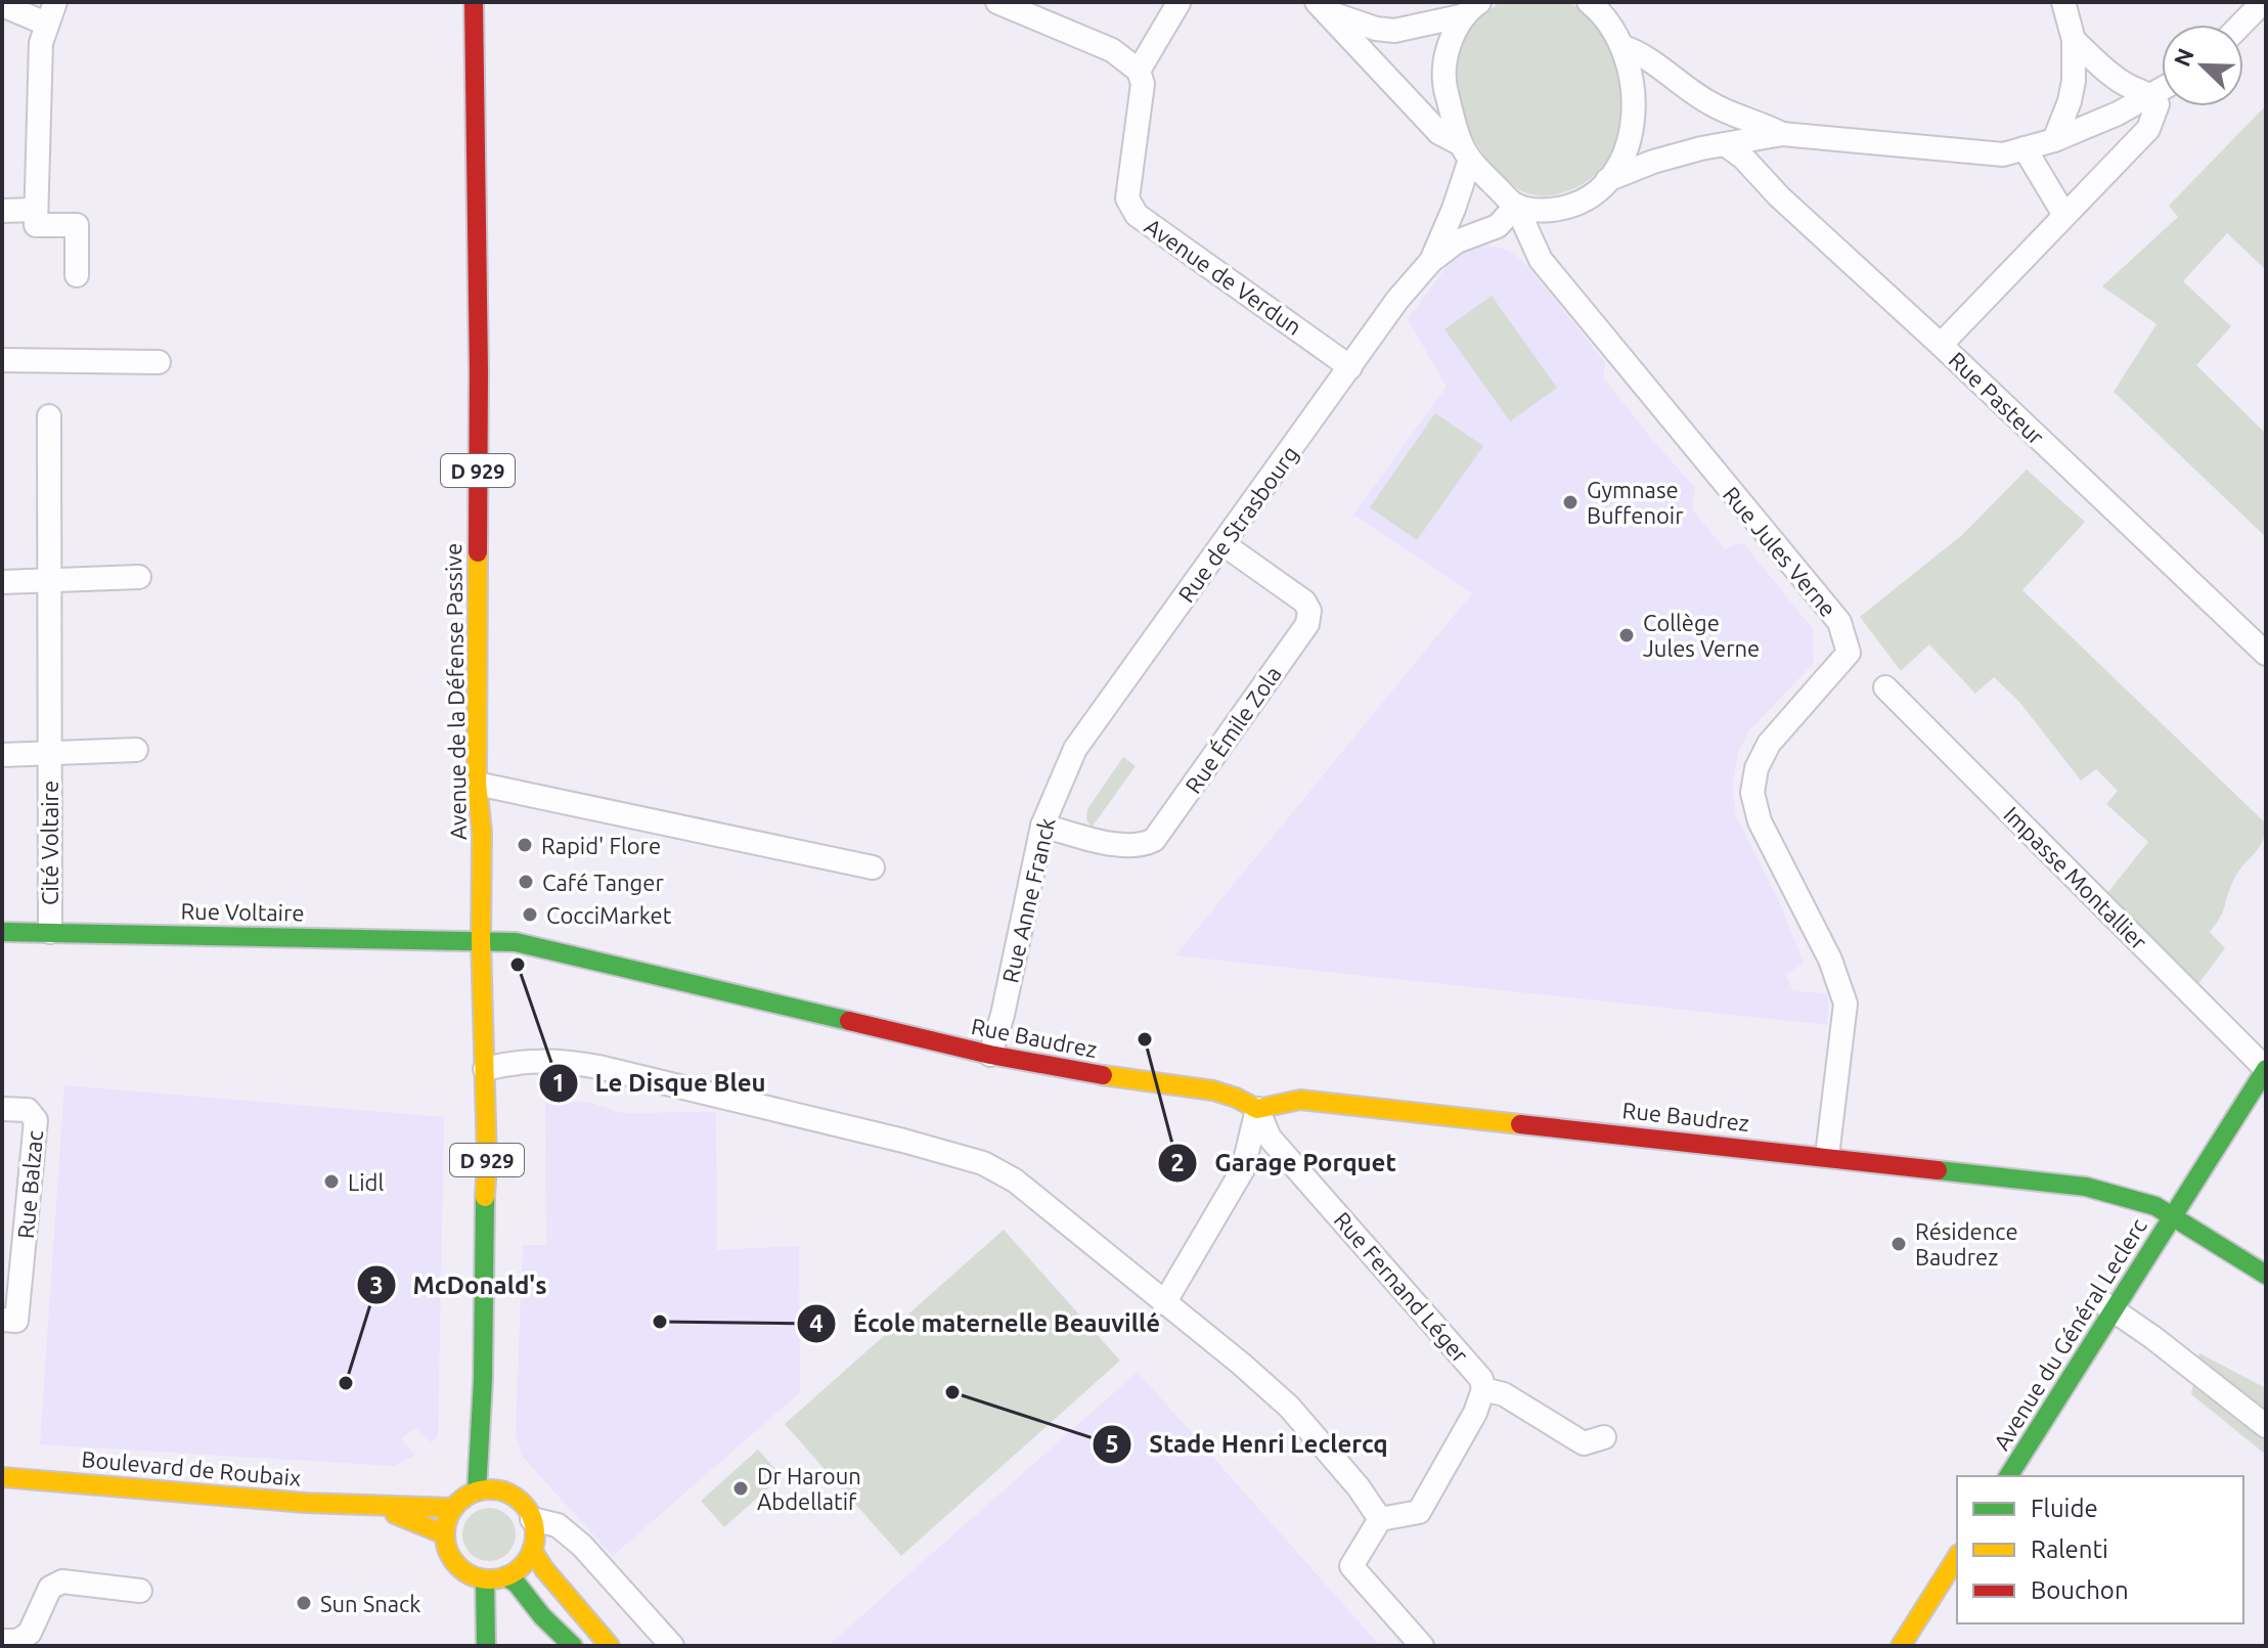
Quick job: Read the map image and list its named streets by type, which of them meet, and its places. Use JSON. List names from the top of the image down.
{
  "streets": {
    "main road": [
      "D 929",
      "Avenue de la Défense Passive",
      "Rue Voltaire",
      "Rue Baudrez",
      "Avenue du Général Leclerc",
      "Boulevard de Roubaix"
    ],
    "street": [
      "Avenue de Verdun",
      "Rue Pasteur",
      "Rue de Strasbourg",
      "Rue Jules Verne",
      "Rue Émile Zola",
      "Cité Voltaire",
      "Impasse Montallier",
      "Rue Anne Franck",
      "Rue Balzac",
      "Rue Fernand Léger"
    ]
  },
  "crossings": [
    ["Avenue de Verdun", "Rue de Strasbourg"],
    ["Rue de Strasbourg", "Rue Émile Zola"],
    ["Rue de Strasbourg", "Rue Anne Franck"],
    ["Rue Jules Verne", "Rue Baudrez"],
    ["Avenue de la Défense Passive", "Rue Voltaire"],
    ["Avenue de la Défense Passive", "Rue Baudrez"],
    ["Avenue de la Défense Passive", "Boulevard de Roubaix"],
    ["Rue Émile Zola", "Rue Anne Franck"],
    ["Cité Voltaire", "Rue Voltaire"],
    ["Impasse Montallier", "Avenue du Général Leclerc"],
    ["Rue Anne Franck", "Rue Baudrez"],
    ["Rue Voltaire", "Rue Baudrez"],
    ["Rue Baudrez", "Rue Fernand Léger"],
    ["Rue Baudrez", "Avenue du Général Leclerc"]
  ],
  "places": [
    "Gymnase Buffenoir",
    "Collège Jules Verne",
    "Rapid' Flore",
    "Café Tanger",
    "CocciMarket",
    "Le Disque Bleu",
    "Garage Porquet",
    "Lidl",
    "Résidence Baudrez",
    "École maternelle Beauvillé",
    "McDonald's",
    "Stade Henri Leclercq",
    "Dr Haroun Abdellatif",
    "Sun Snack"
  ],
  "legend": ["Fluide", "Ralenti", "Bouchon"],
  "north": "top left"
}
